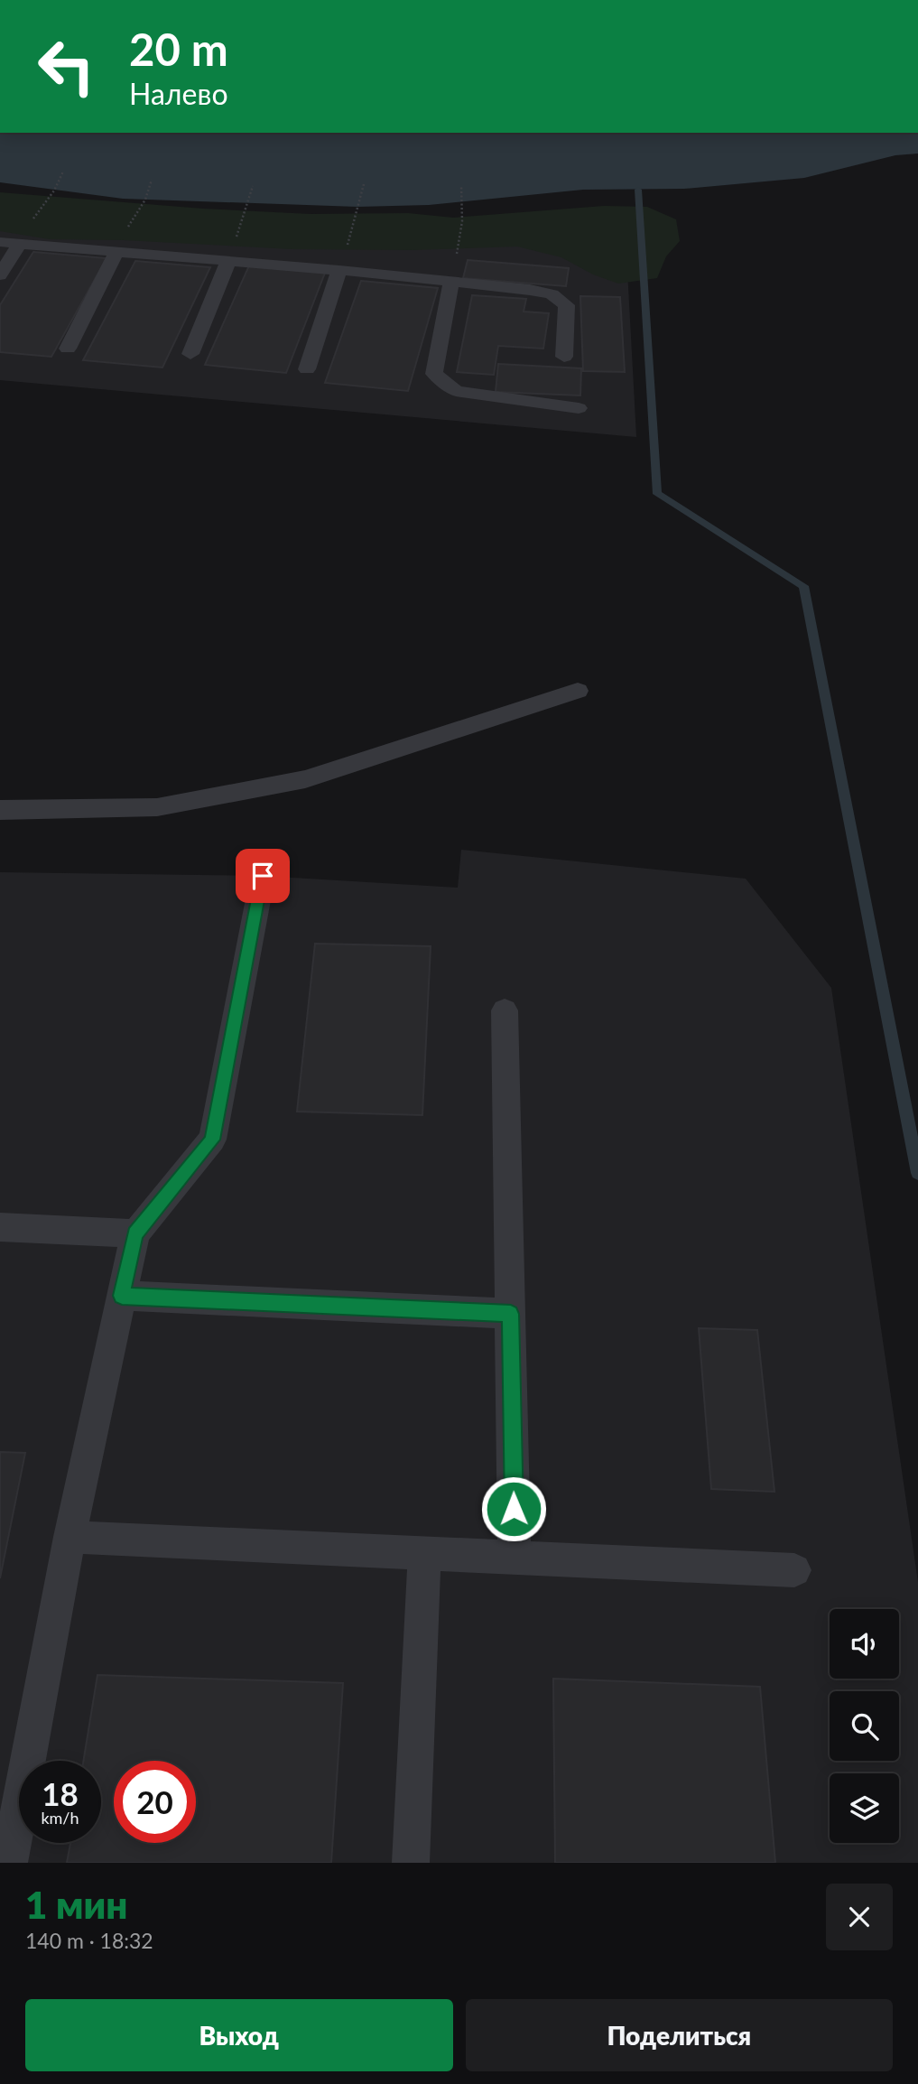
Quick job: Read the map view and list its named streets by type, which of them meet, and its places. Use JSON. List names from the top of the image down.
{
  "page": {
    "turn": ["20 m", "Налево"],
    "speed": "18 km/h",
    "limit": "20",
    "heading": ["1 мин", "140 m · 18:32"],
    "buttons": ["Выход", "Поделиться"]
  }
}
